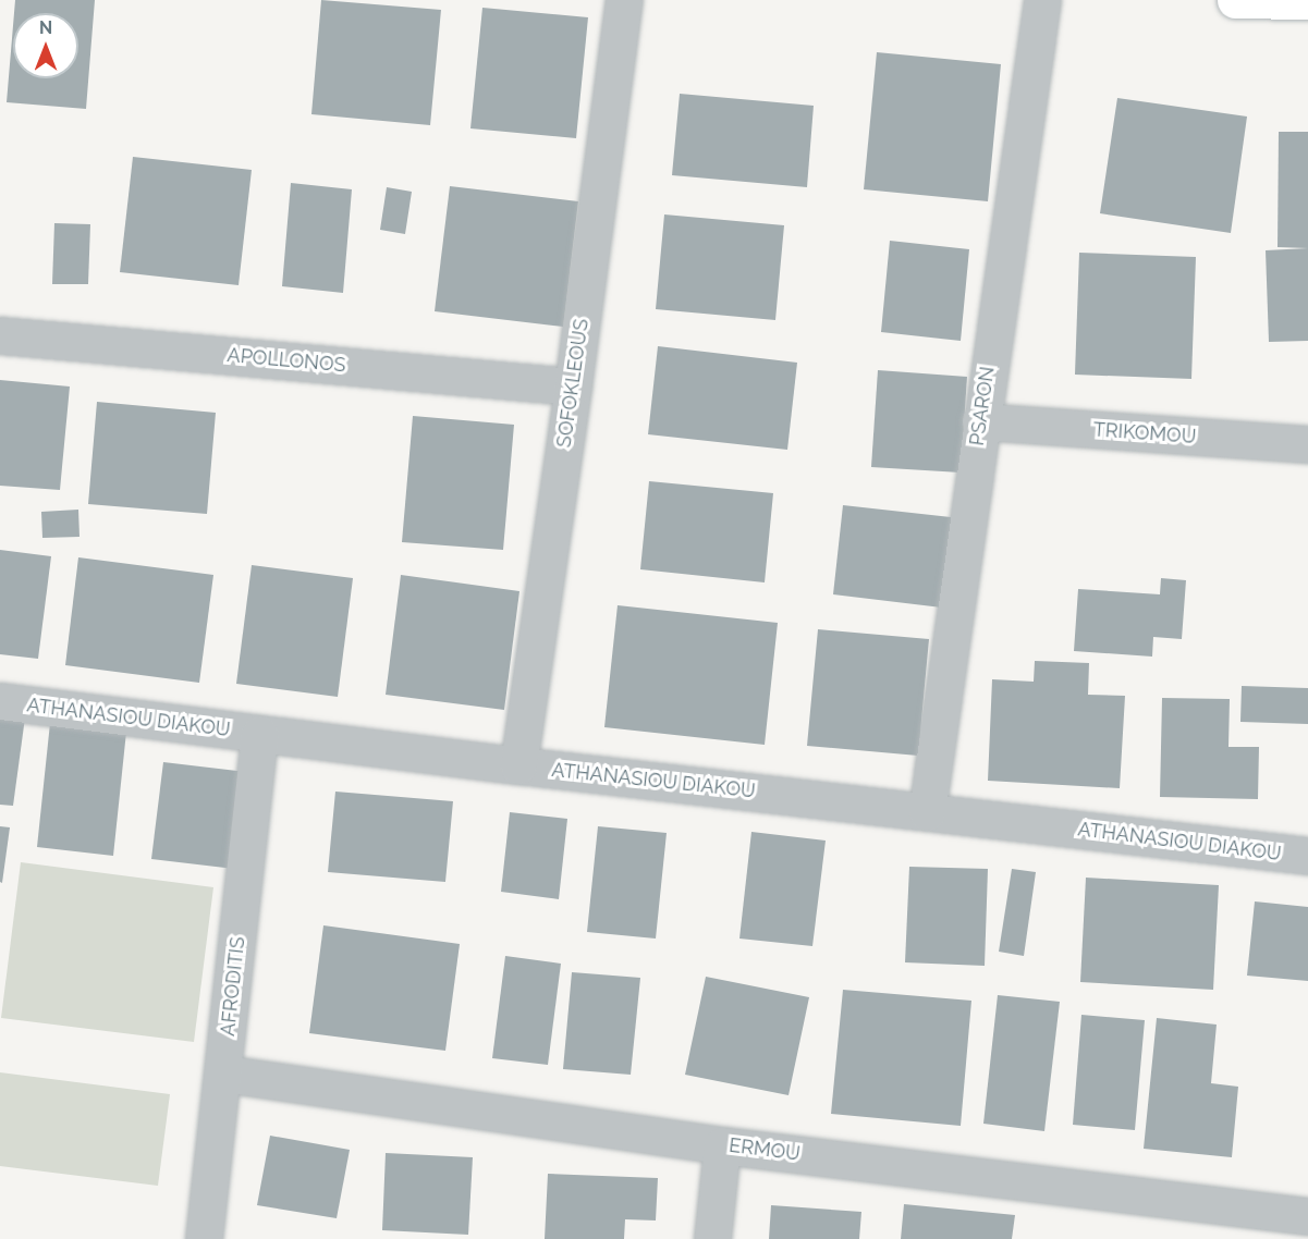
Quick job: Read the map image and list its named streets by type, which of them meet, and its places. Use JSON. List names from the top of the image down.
{
  "streets": {
    "street": [
      "APOLLONOS",
      "SOFOKLEOUS",
      "PSARON",
      "TRIKOMOU",
      "ATHANASIOU DIAKOU",
      "AFRODITIS",
      "ERMOU"
    ]
  },
  "crossings": [
    ["APOLLONOS", "SOFOKLEOUS"],
    ["SOFOKLEOUS", "ATHANASIOU DIAKOU"],
    ["PSARON", "TRIKOMOU"],
    ["PSARON", "ATHANASIOU DIAKOU"],
    ["ATHANASIOU DIAKOU", "AFRODITIS"],
    ["AFRODITIS", "ERMOU"]
  ],
  "north": "top"
}
